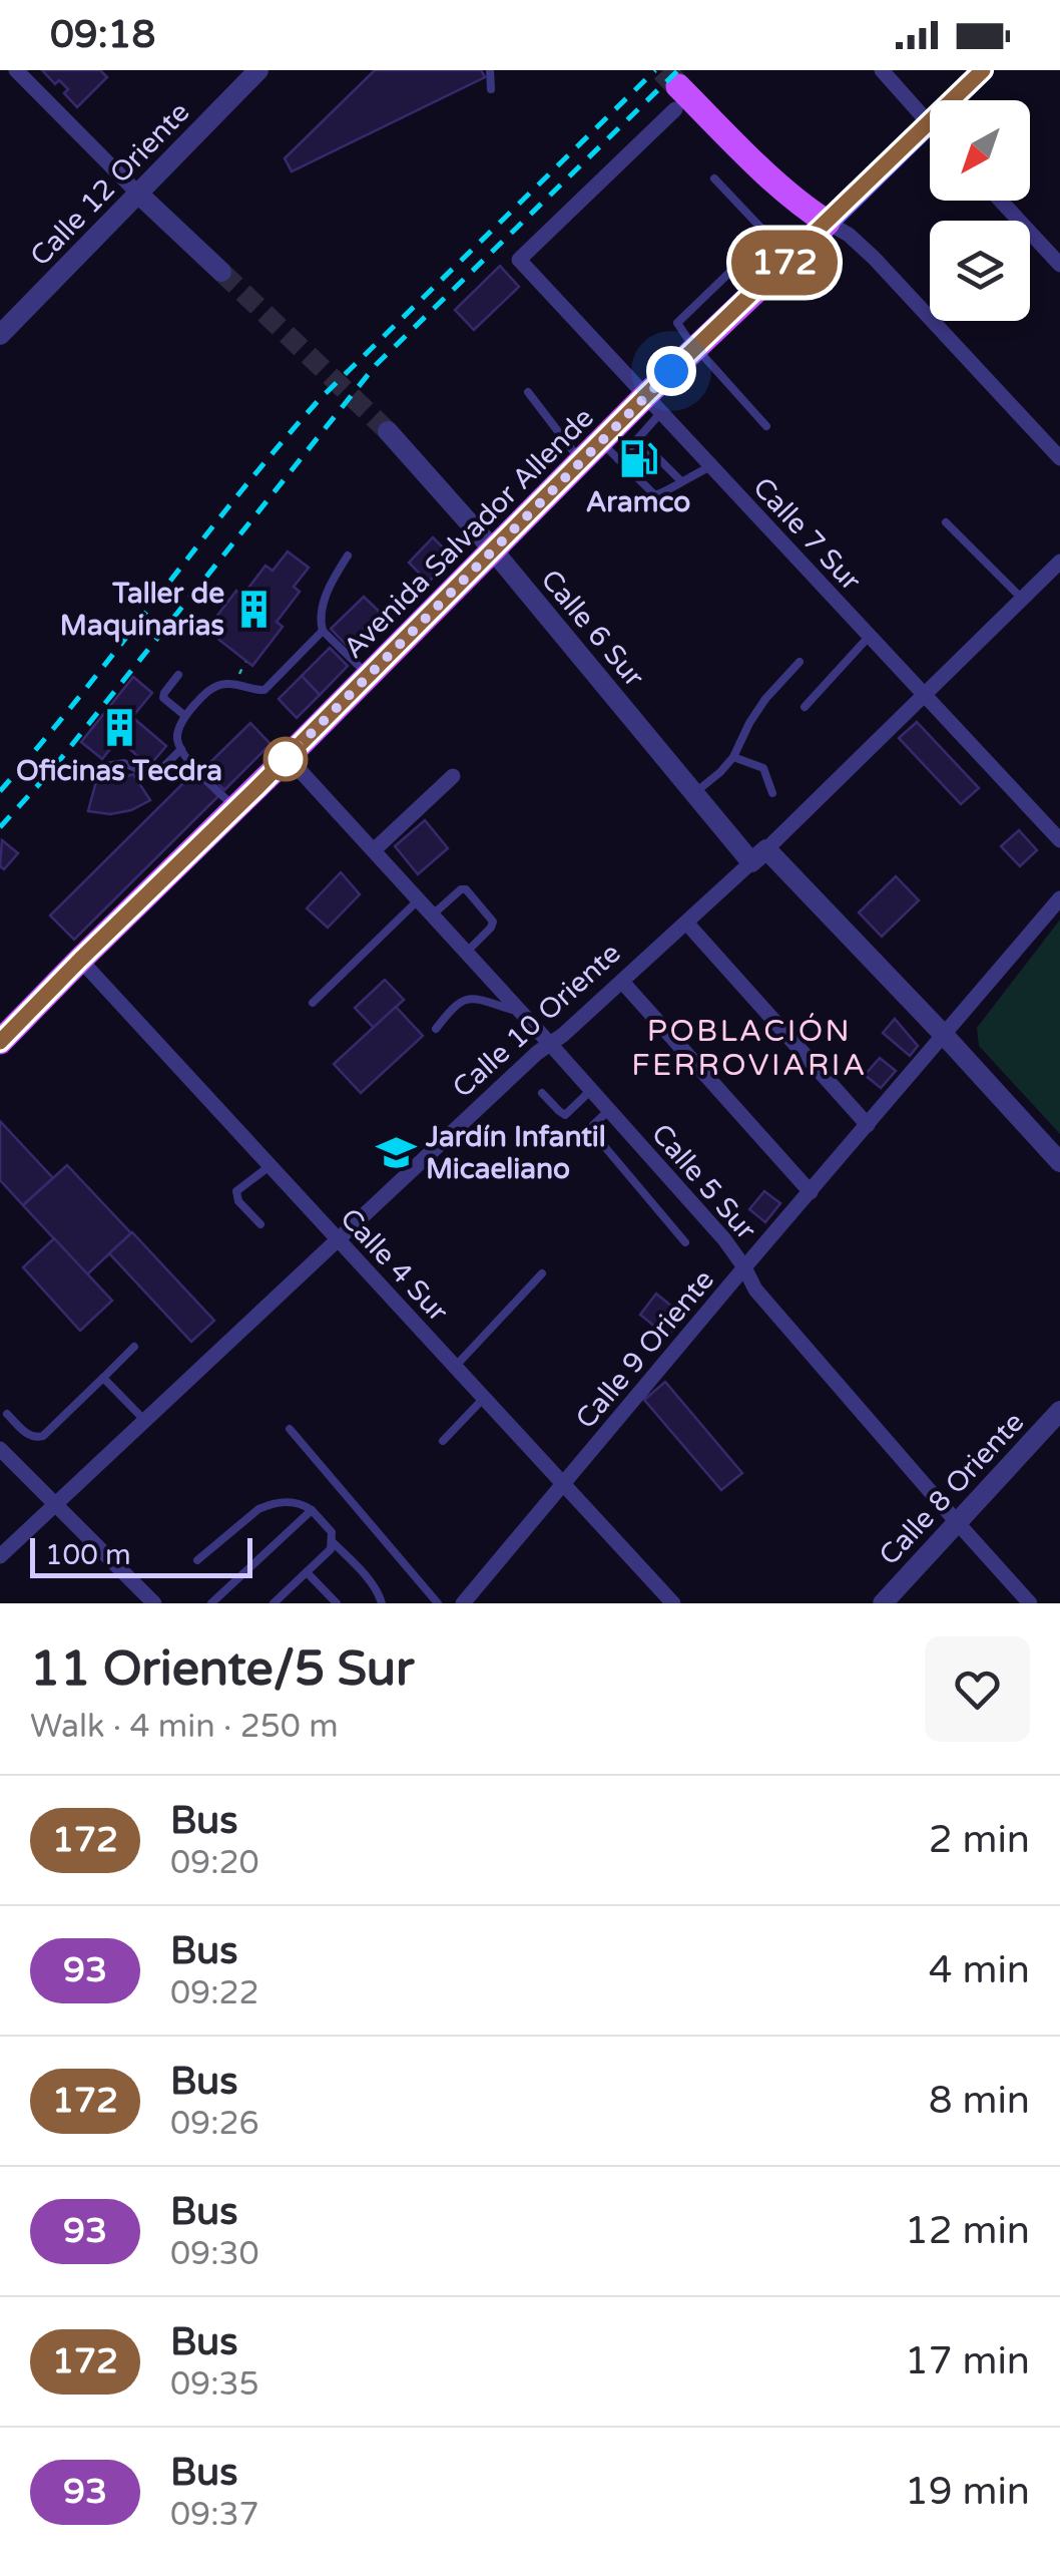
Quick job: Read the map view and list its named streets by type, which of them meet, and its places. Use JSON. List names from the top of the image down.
{
  "streets": {
    "main road": ["Avenida Salvador Allende"],
    "street": [
      "Calle 12 Oriente",
      "Calle 7 Sur",
      "Calle 6 Sur",
      "Calle 10 Oriente",
      "Calle 5 Sur",
      "Calle 4 Sur",
      "Calle 9 Oriente",
      "Calle 8 Oriente"
    ]
  },
  "crossings": [
    ["Avenida Salvador Allende", "Calle 7 Sur"],
    ["Avenida Salvador Allende", "Calle 6 Sur"],
    ["Avenida Salvador Allende", "Calle 5 Sur"],
    ["Avenida Salvador Allende", "Calle 4 Sur"],
    ["Calle 7 Sur", "Calle 10 Oriente"],
    ["Calle 6 Sur", "Calle 10 Oriente"],
    ["Calle 6 Sur", "Calle 9 Oriente"],
    ["Calle 10 Oriente", "Calle 5 Sur"],
    ["Calle 10 Oriente", "Calle 4 Sur"],
    ["Calle 5 Sur", "Calle 9 Oriente"],
    ["Calle 5 Sur", "Calle 8 Oriente"],
    ["Calle 4 Sur", "Calle 9 Oriente"]
  ],
  "districts": ["POBLACIÓN FERROVIARIA"],
  "places": {
    "fuel station": ["Aramco"],
    "building": ["Taller de Maquinarias", "Oficinas Tecdra"],
    "school or university": ["Jardín Infantil Micaeliano"]
  },
  "lines": ["bus line 172"],
  "scale_bar": "100 m",
  "north": "bottom left",
  "page": {
    "status": "09:18",
    "on_map": "172",
    "scale": "100 m",
    "heading": ["11 Oriente/5 Sur", "Walk · 4 min · 250 m"],
    "list": [
      {
        "mark": "172",
        "name": "Bus",
        "note": "09:20",
        "value": "2 min"
      },
      {
        "mark": "93",
        "name": "Bus",
        "note": "09:22",
        "value": "4 min"
      },
      {
        "mark": "172",
        "name": "Bus",
        "note": "09:26",
        "value": "8 min"
      },
      {
        "mark": "93",
        "name": "Bus",
        "note": "09:30",
        "value": "12 min"
      },
      {
        "mark": "172",
        "name": "Bus",
        "note": "09:35",
        "value": "17 min"
      },
      {
        "mark": "93",
        "name": "Bus",
        "note": "09:37",
        "value": "19 min"
      }
    ]
  }
}
